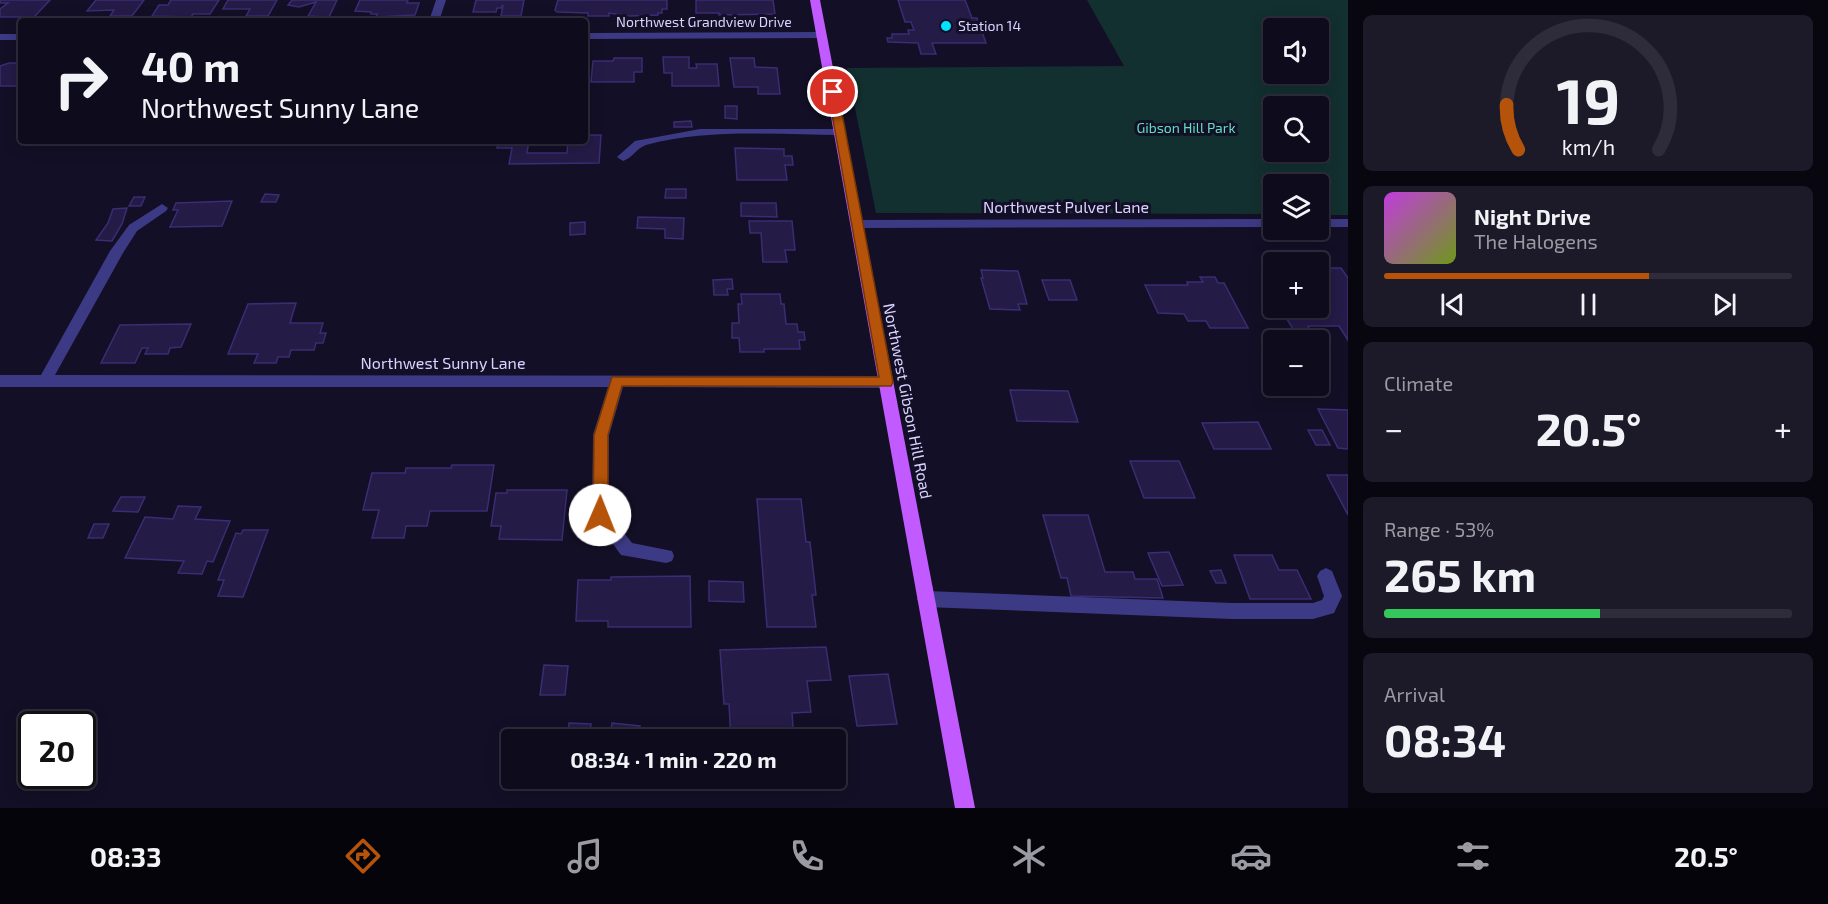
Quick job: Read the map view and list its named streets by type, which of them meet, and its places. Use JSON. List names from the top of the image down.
{
  "streets": {
    "main road": ["Northwest Gibson Hill Road"],
    "street": ["Northwest Grandview Drive", "Northwest Pulver Lane", "Northwest Sunny Lane"]
  },
  "crossings": [
    ["Northwest Grandview Drive", "Northwest Gibson Hill Road"],
    ["Northwest Pulver Lane", "Northwest Gibson Hill Road"],
    ["Northwest Sunny Lane", "Northwest Gibson Hill Road"]
  ],
  "parks": ["Gibson Hill Park"],
  "places": ["Station 14"],
  "page": {
    "map_buttons": ["+", "−"],
    "turn": ["40 m", "Northwest Sunny Lane"],
    "song": ["Night Drive", "The Halogens"],
    "tile": [
      "Climate",
      ["Range · 53%", "265 km"],
      ["Arrival", "08:34"]
    ],
    "heat": ["−", "20.5°", "+"],
    "limit": "20",
    "trip": "08:34 · 1 min · 220 m",
    "tabs": ["08:33", "20.5°"],
    "gauge": ["19", "km/h"]
  }
}
